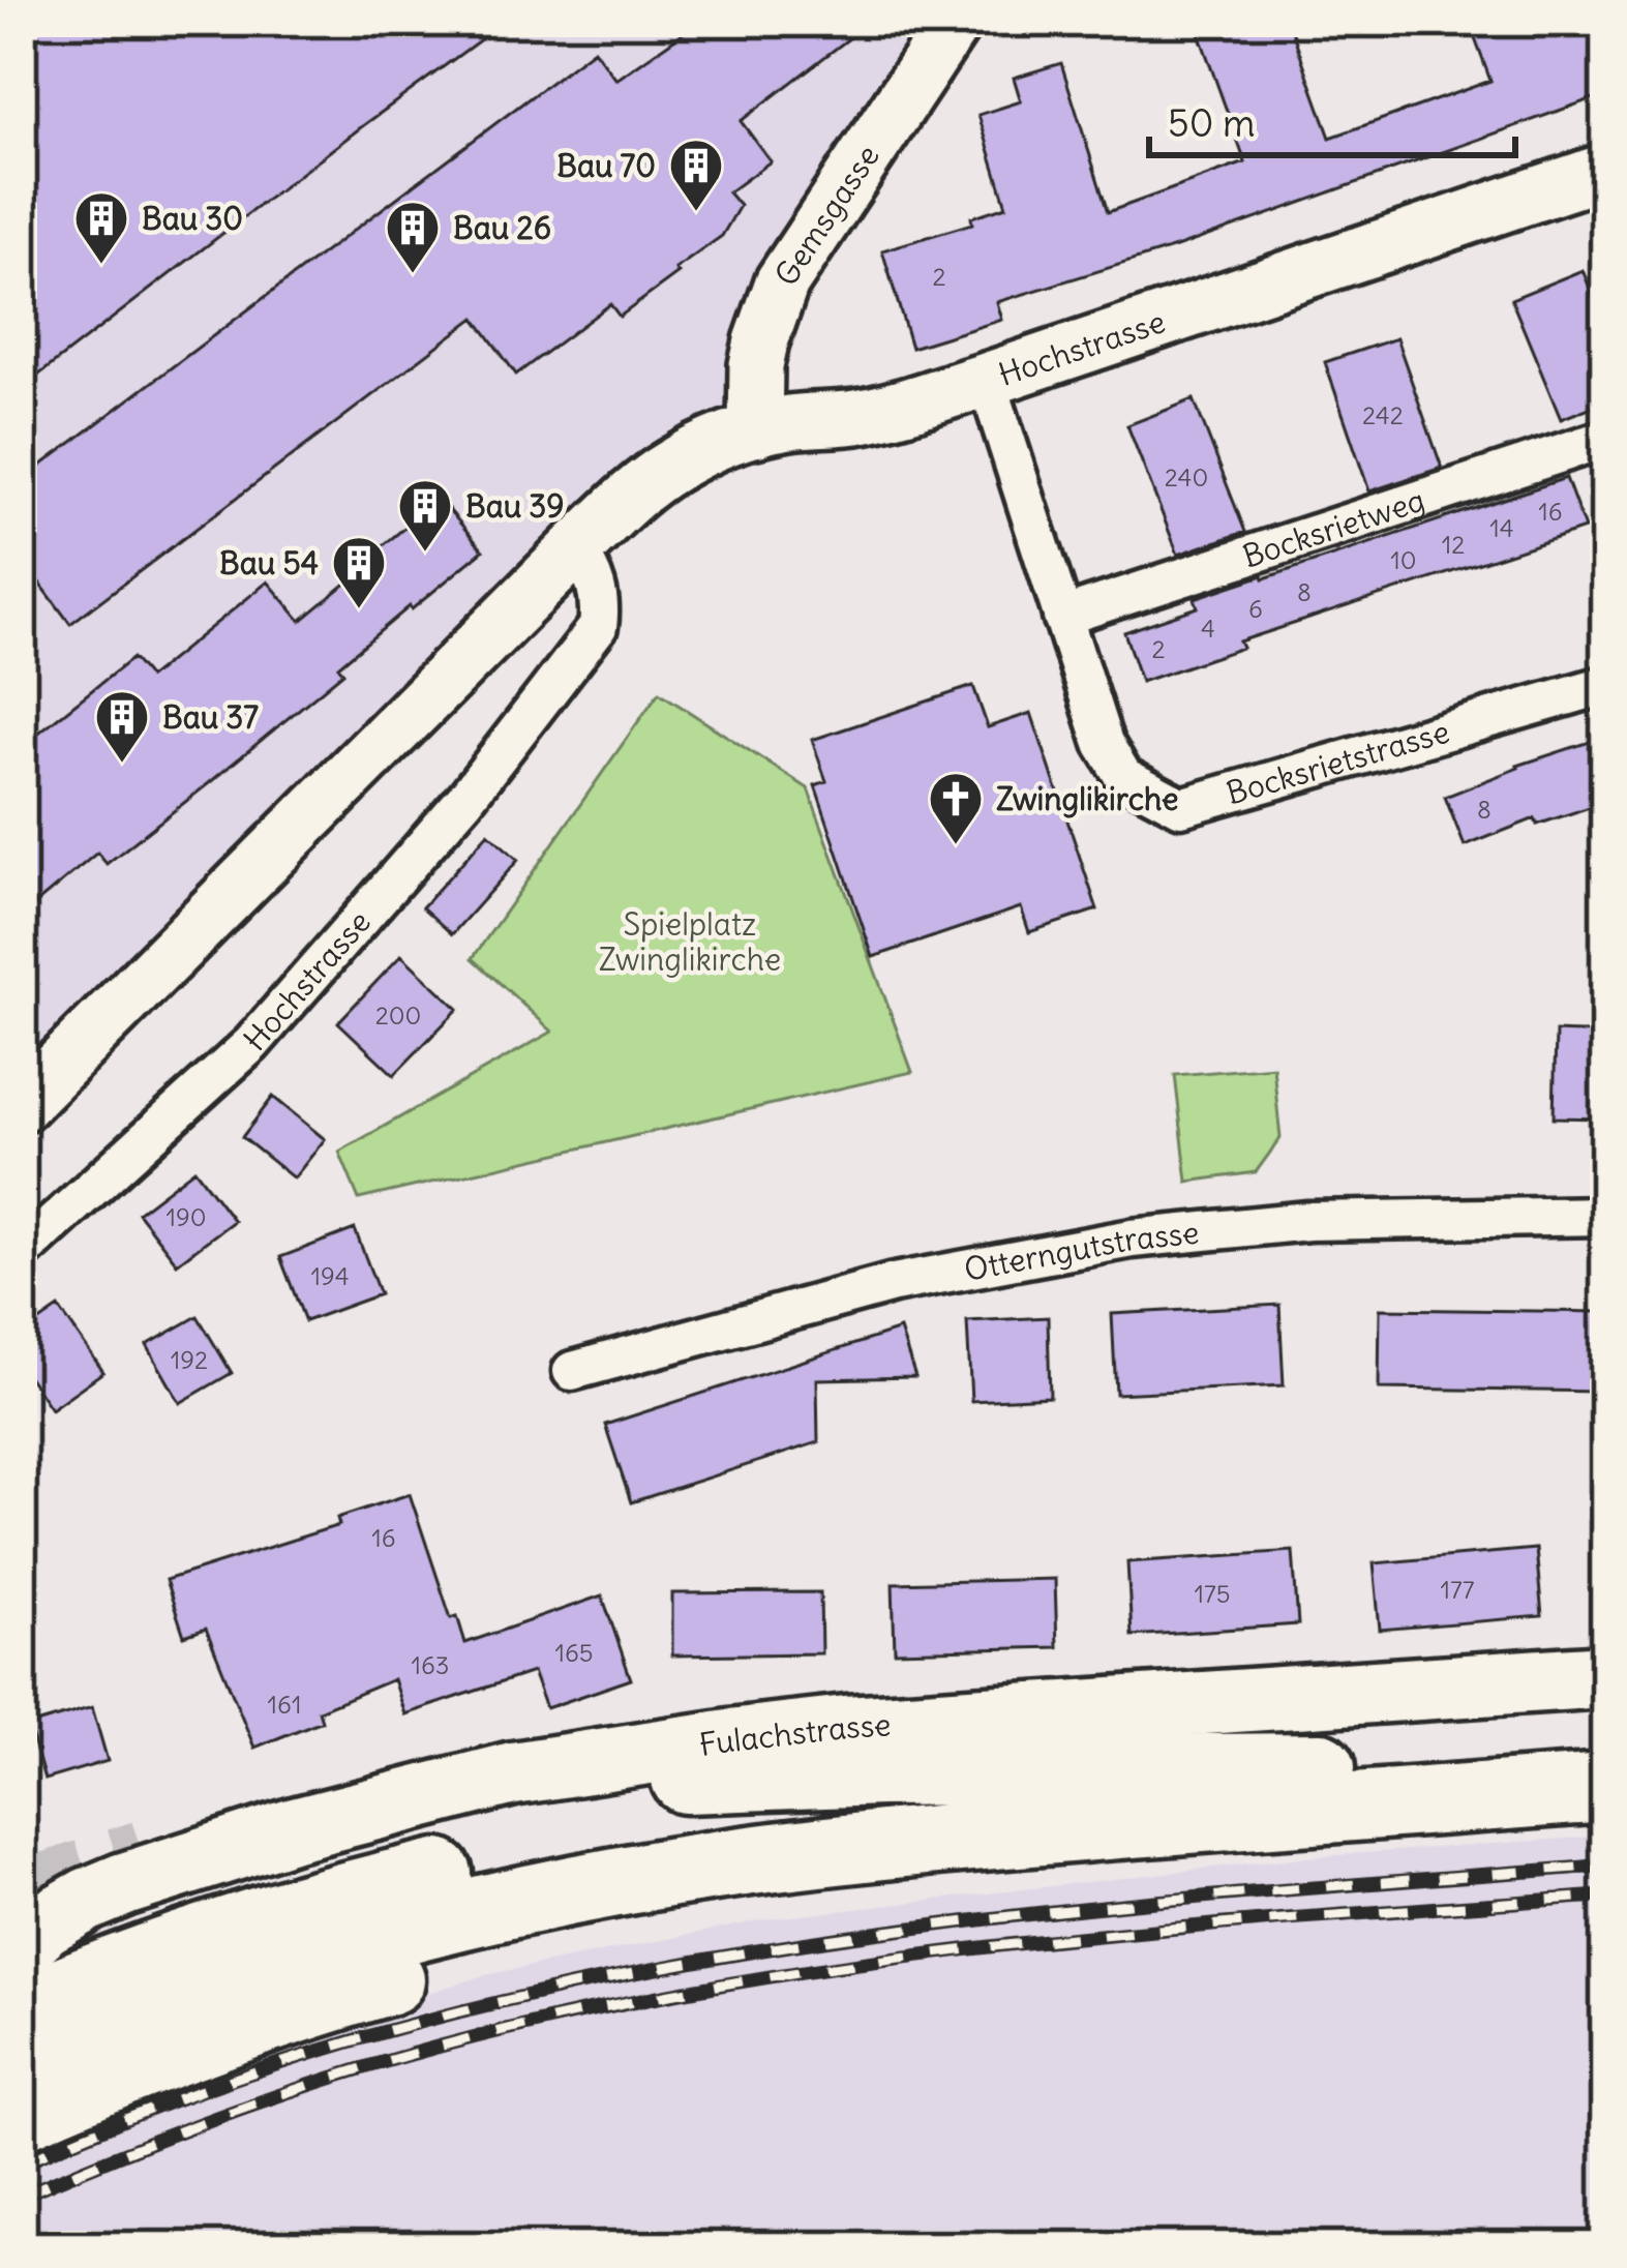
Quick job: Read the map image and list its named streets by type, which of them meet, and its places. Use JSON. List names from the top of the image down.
{
  "streets": {
    "main road": ["Fulachstrasse"],
    "street": [
      "Gemsgasse",
      "Hochstrasse",
      "Bocksrietweg",
      "Bocksrietstrasse",
      "Otterngutstrasse"
    ]
  },
  "crossings": [
    ["Gemsgasse", "Hochstrasse"],
    ["Hochstrasse", "Bocksrietstrasse"],
    ["Bocksrietweg", "Bocksrietstrasse"]
  ],
  "parks": ["Spielplatz Zwinglikirche"],
  "places": {
    "building": [
      "Bau 70",
      "Bau 30",
      "Bau 26",
      "Bau 39",
      "Bau 54",
      "Bau 37"
    ],
    "church": ["Zwinglikirche"]
  },
  "house_numbers": [
    "2",
    "242",
    "240",
    "16",
    "14",
    "12",
    "10",
    "8",
    "6",
    "4",
    "2",
    "8",
    "200",
    "190",
    "194",
    "192",
    "16",
    "177",
    "175",
    "165",
    "163",
    "161"
  ],
  "scale_bar": "50 m"
}
